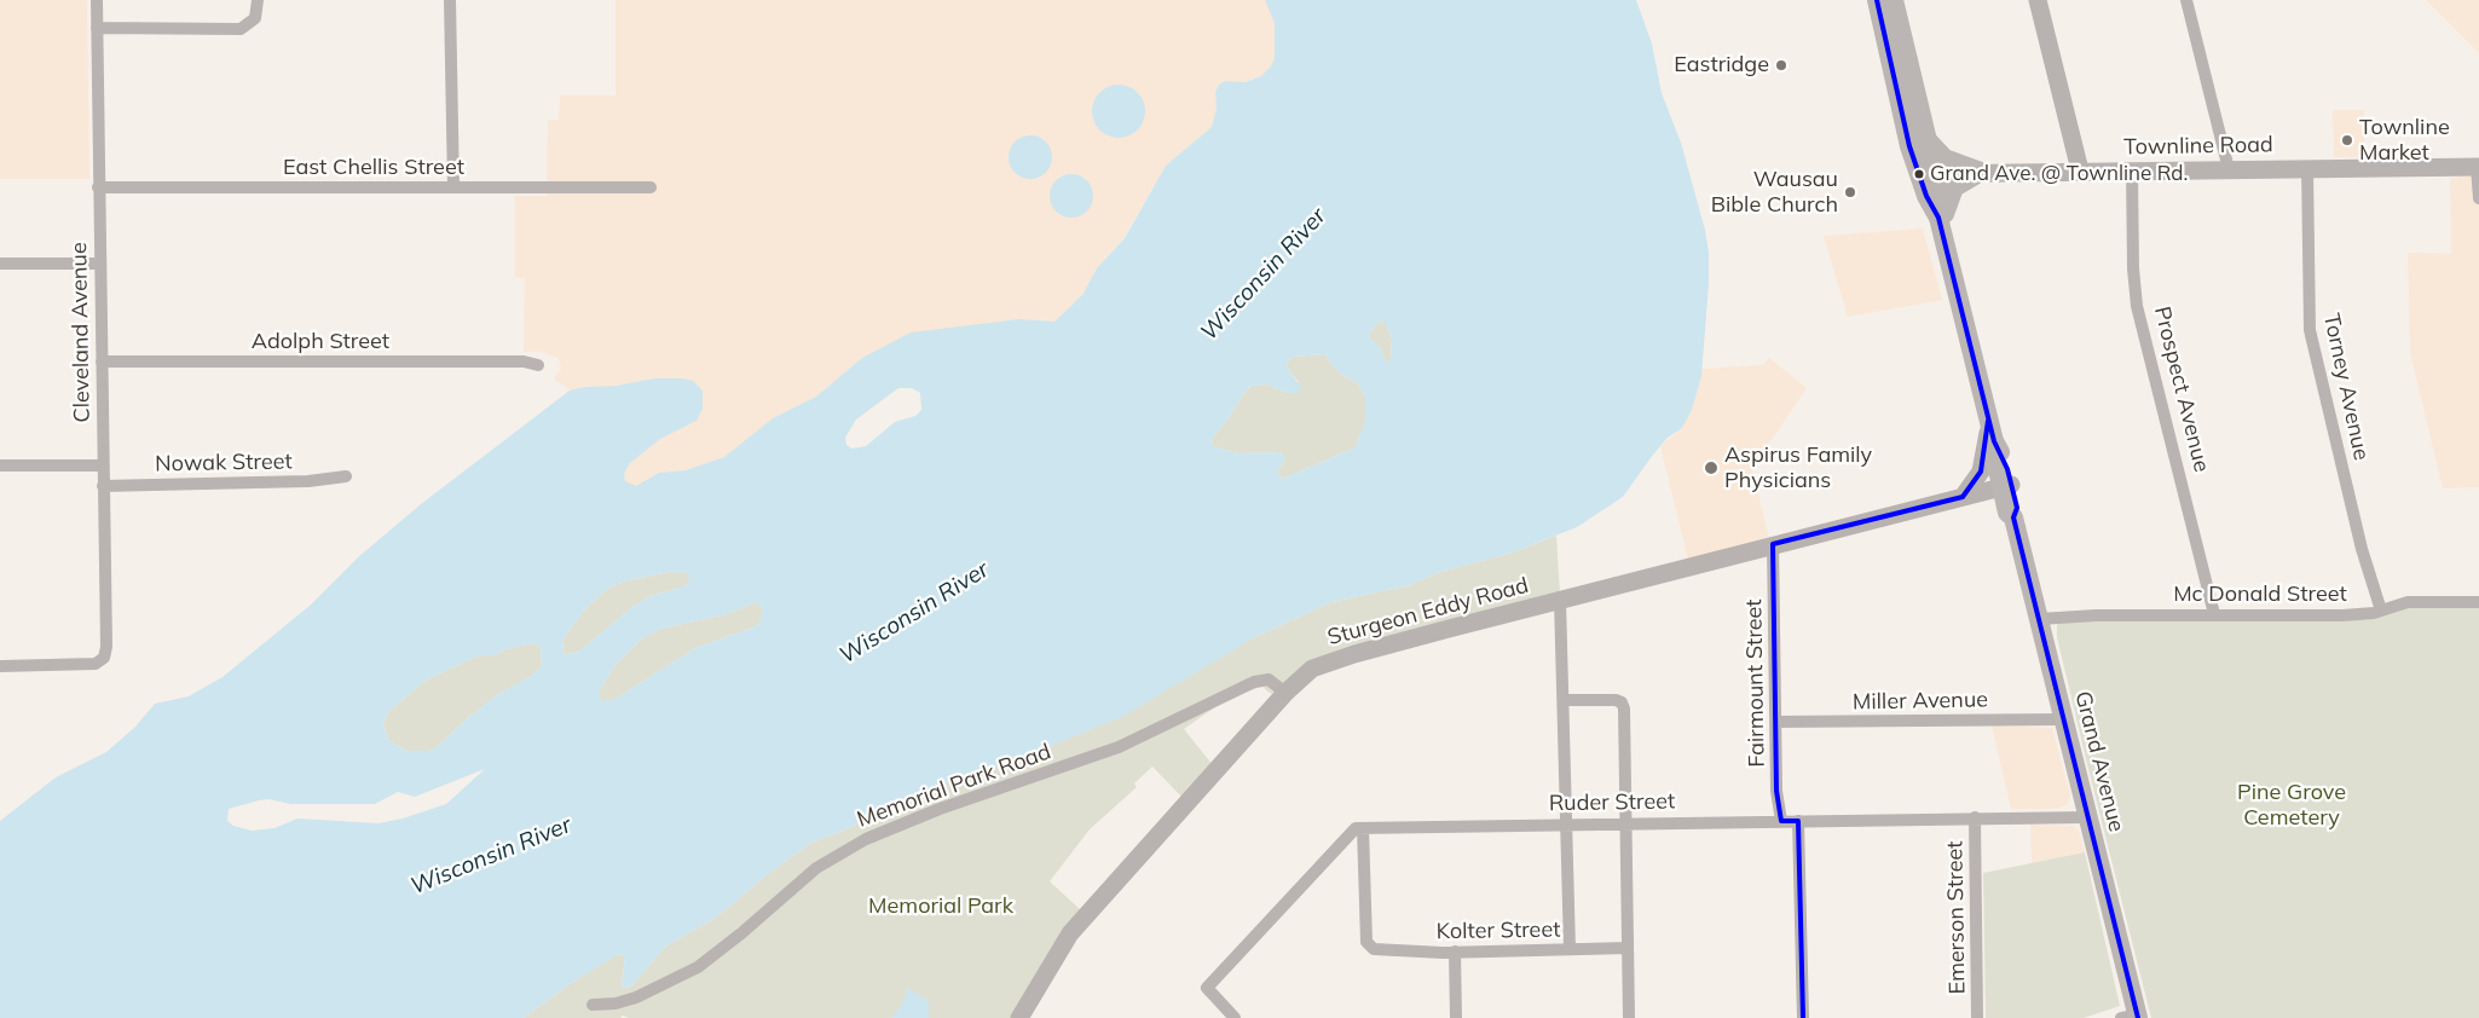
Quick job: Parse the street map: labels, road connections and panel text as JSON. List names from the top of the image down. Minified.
{"streets":{"main road":["Grand Avenue"],"street":["Townline Road","East Chellis Street","Cleveland Avenue","Adolph Street","Torney Avenue","Prospect Avenue","Nowak Street","Mc Donald Street","Sturgeon Eddy Road","Fairmount Street","Miller Avenue","Memorial Park Road","Ruder Street","Emerson Street","Kolter Street"]},"crossings":[["Townline Road","Torney Avenue"],["Townline Road","Prospect Avenue"],["Townline Road","Grand Avenue"],["East Chellis Street","Cleveland Avenue"],["Cleveland Avenue","Adolph Street"],["Cleveland Avenue","Nowak Street"],["Torney Avenue","Mc Donald Street"],["Prospect Avenue","Mc Donald Street"],["Mc Donald Street","Grand Avenue"],["Sturgeon Eddy Road","Fairmount Street"],["Sturgeon Eddy Road","Grand Avenue"],["Sturgeon Eddy Road","Memorial Park Road"],["Fairmount Street","Miller Avenue"],["Fairmount Street","Ruder Street"],["Miller Avenue","Grand Avenue"],["Grand Avenue","Ruder Street"],["Ruder Street","Emerson Street"],["Ruder Street","Kolter Street"]],"water":["Wisconsin River"],"parks":["Pine Grove Cemetery","Memorial Park"],"places":["Eastridge","Townline Market","Grand Ave. @ Townline Rd.","Wausau Bible Church","Aspirus Family Physicians"]}
